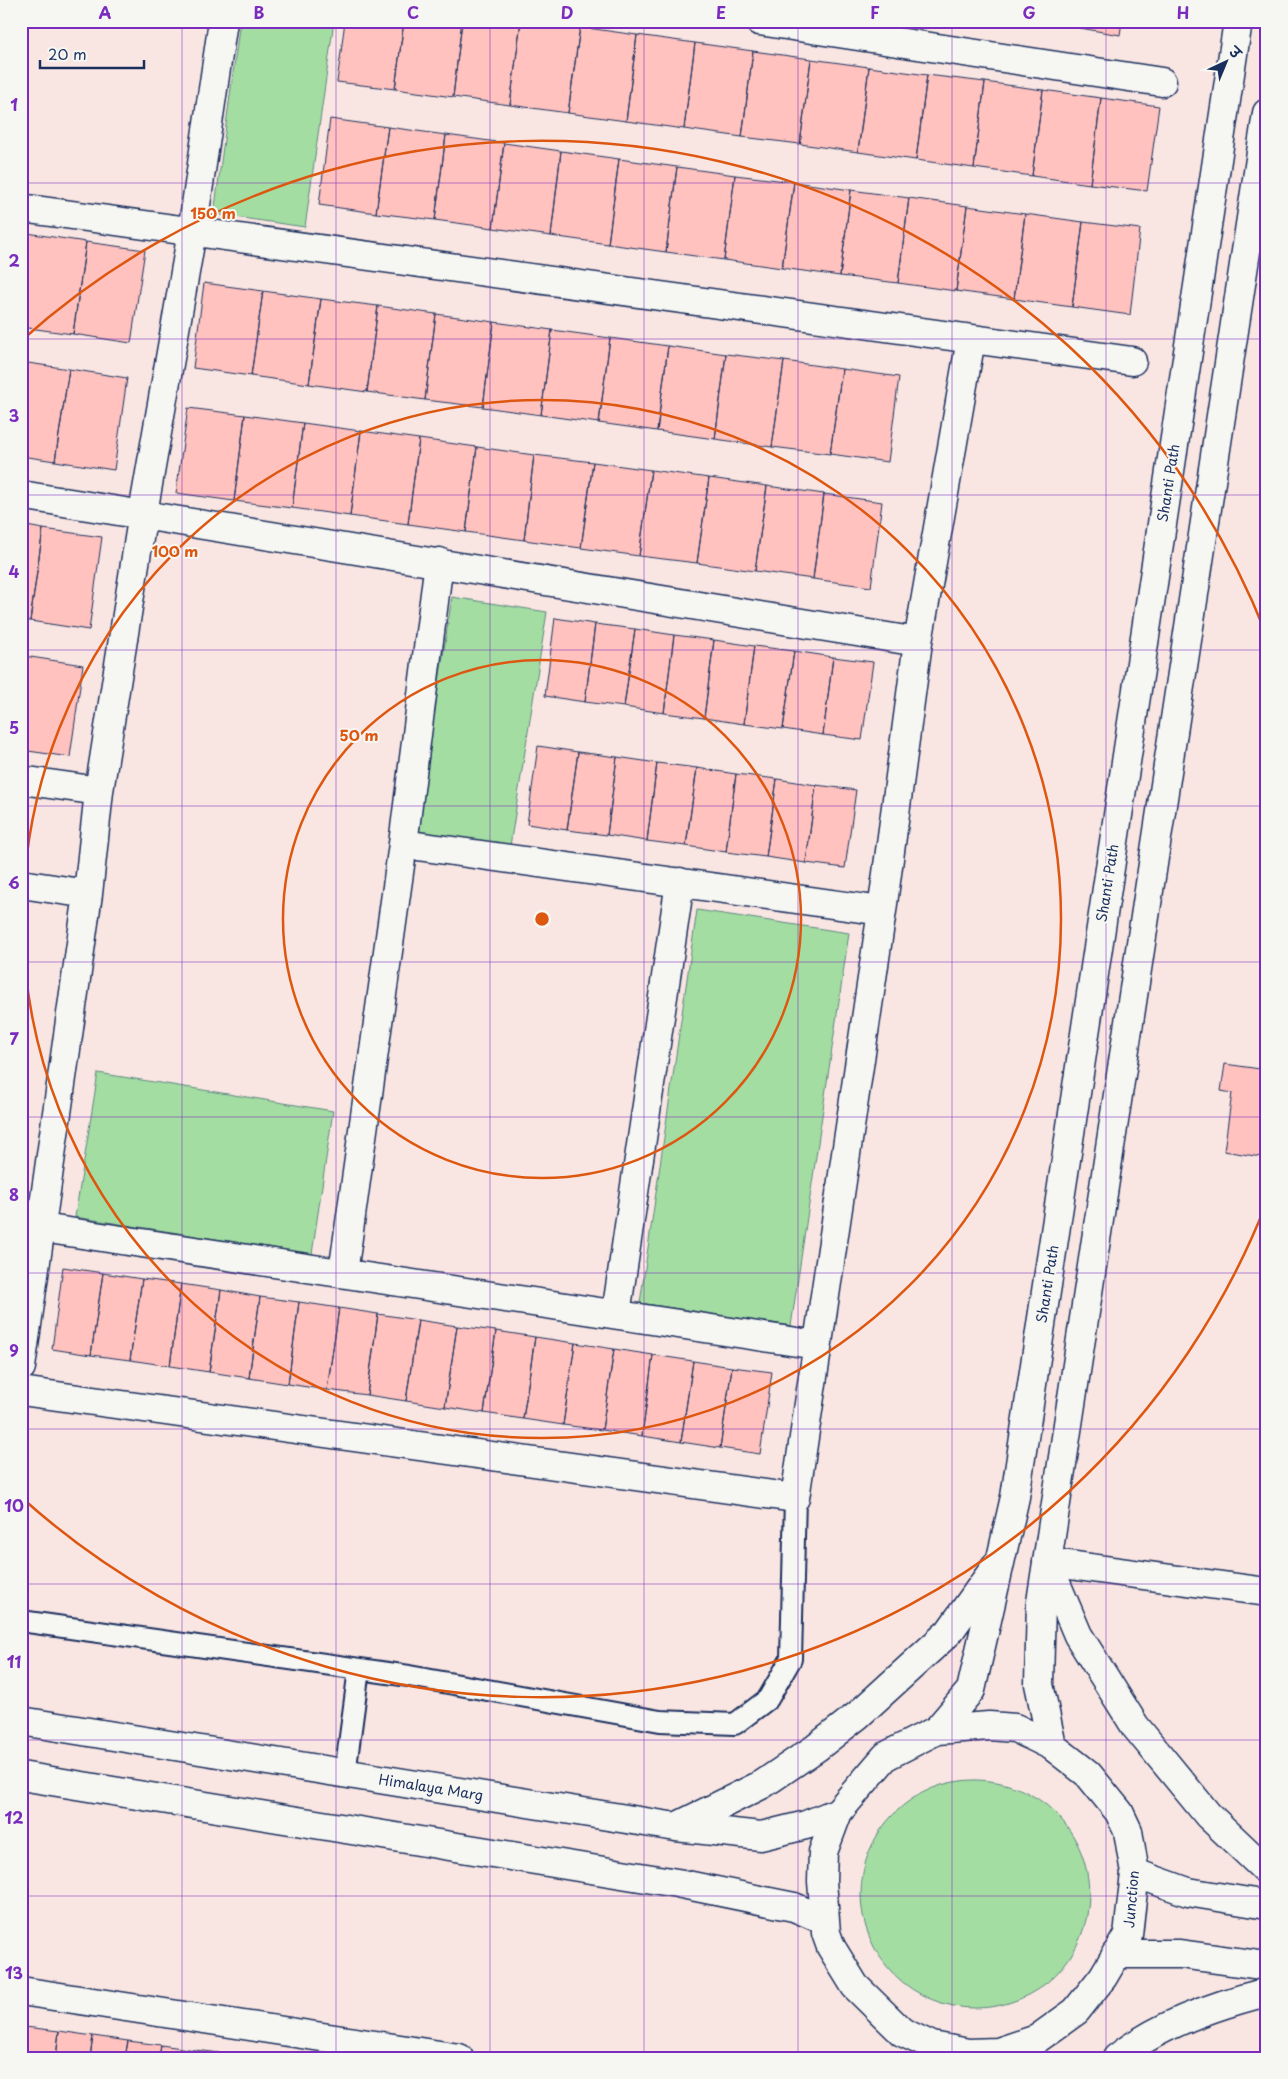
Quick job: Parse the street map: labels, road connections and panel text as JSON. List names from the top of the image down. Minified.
{"streets":{"street":["Shanti Path","Himalaya Marg","Junction"]},"crossings":[["Shanti Path","Junction"],["Himalaya Marg","Junction"]],"scale_bar":"20 m","north":"top right","grid":{"columns":["A","B","C","D","E","F","G","H"],"rows":["1","2","3","4","5","6","7","8","9","10","11","12","13"]},"rings":["150 m","100 m","50 m"]}
